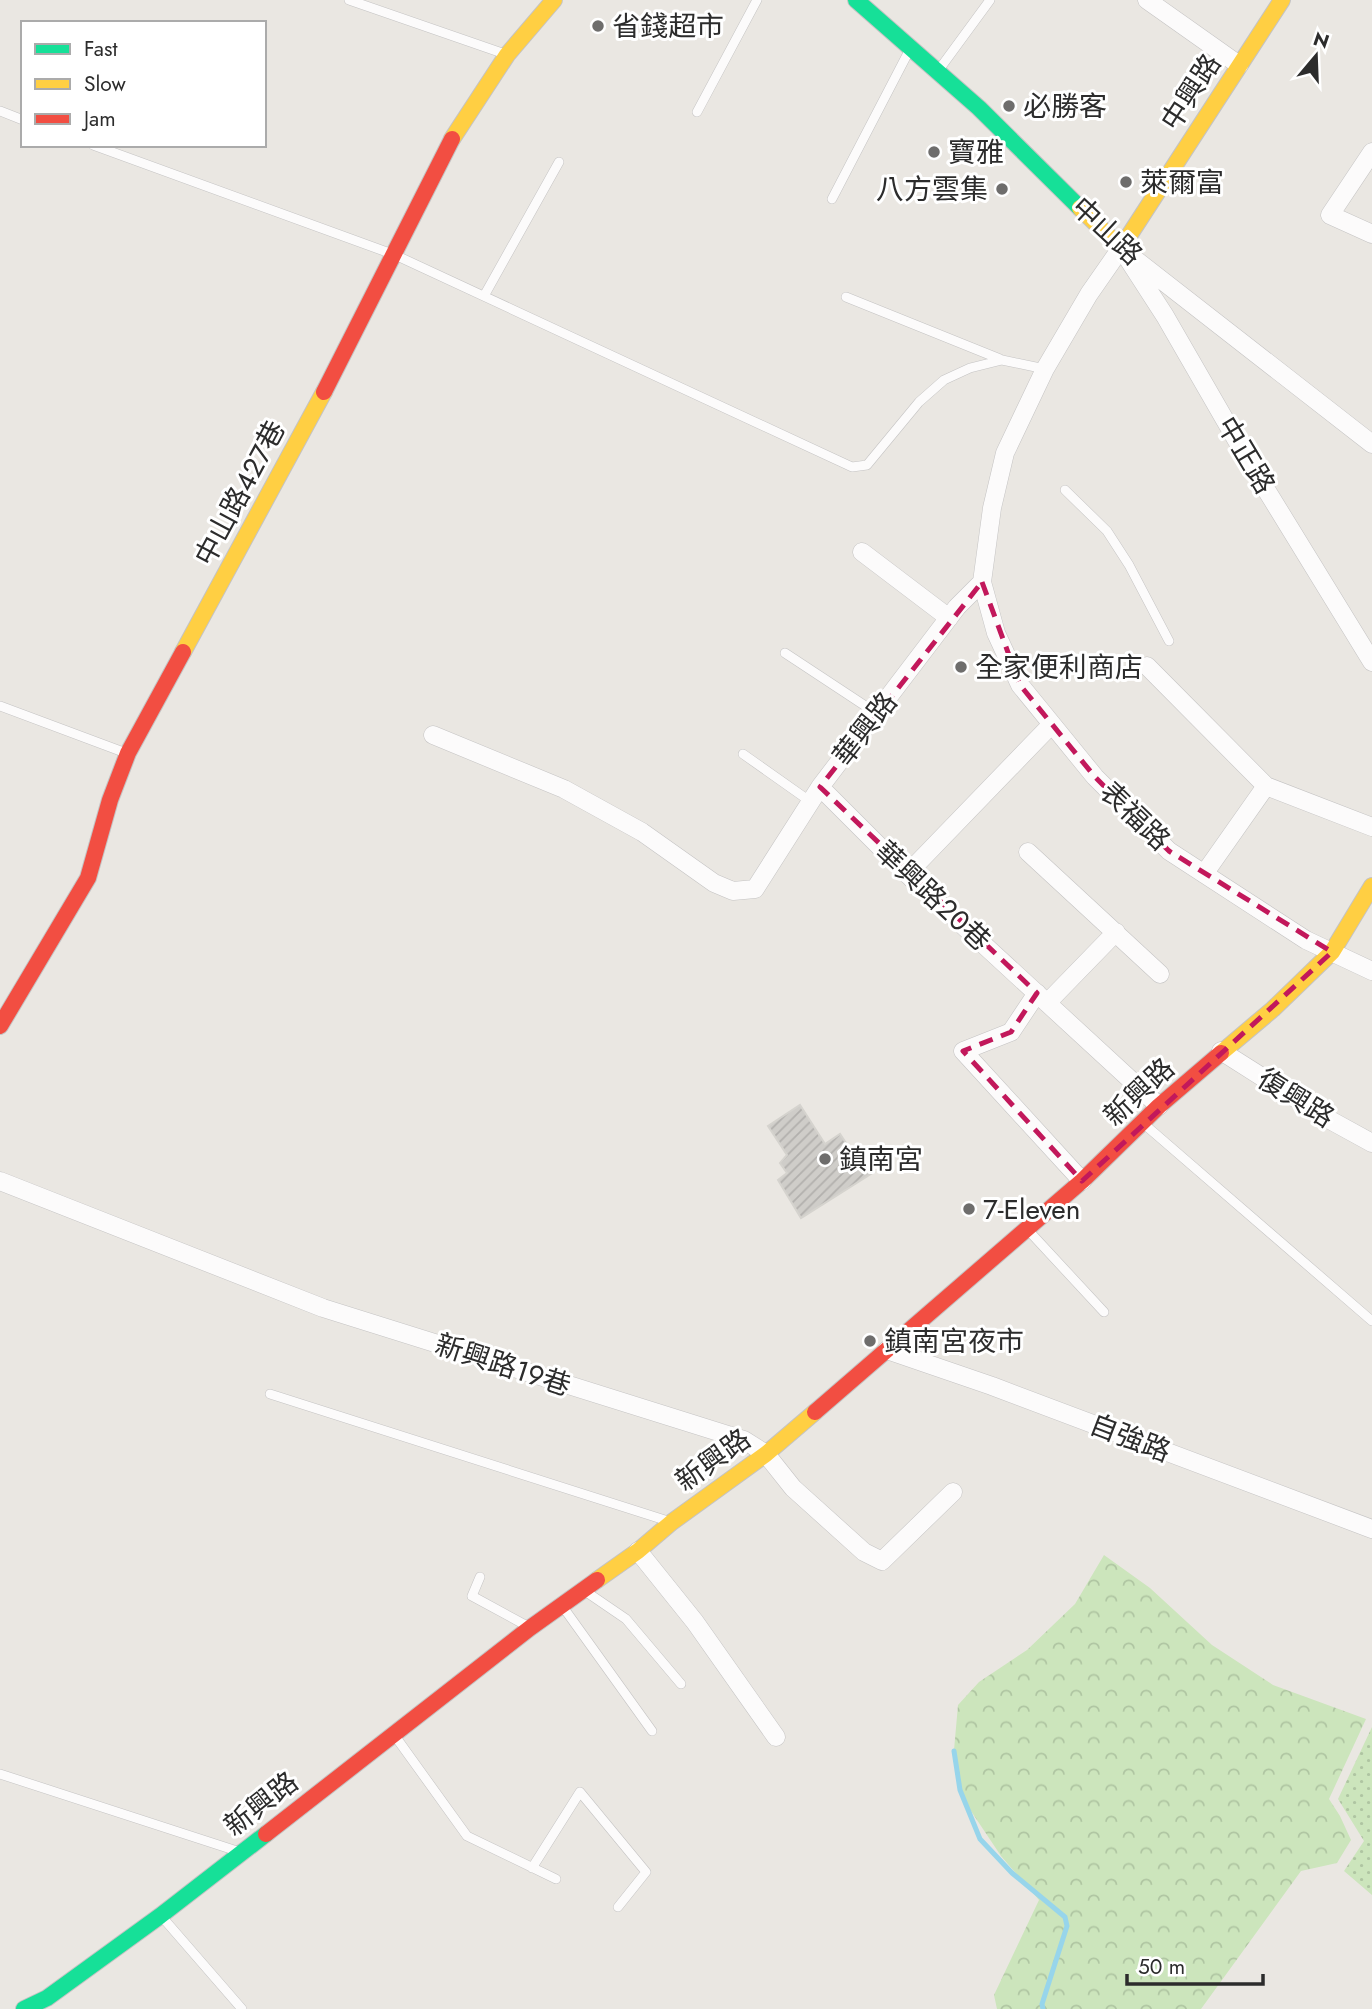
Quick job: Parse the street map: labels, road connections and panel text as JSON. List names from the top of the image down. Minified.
{"streets":{"street":["中興路","中山路","中正路","中山路427巷","華興路","表福路","華興路20巷","新興路","復興路","新興路19巷","自強路"]},"crossings":[["中興路","中山路"],["中興路","中正路"],["中山路","中正路"],["華興路","表福路"],["華興路","華興路20巷"],["表福路","新興路"],["華興路20巷","新興路"],["新興路","復興路"],["新興路","新興路19巷"],["新興路","自強路"]],"places":["省錢超市","必勝客","寶雅","萊爾富","八方雲集","全家便利商店","鎮南宮","7-Eleven","鎮南宮夜市"],"legend":["Fast","Slow","Jam"],"scale_bar":"50 m","north":"top"}
